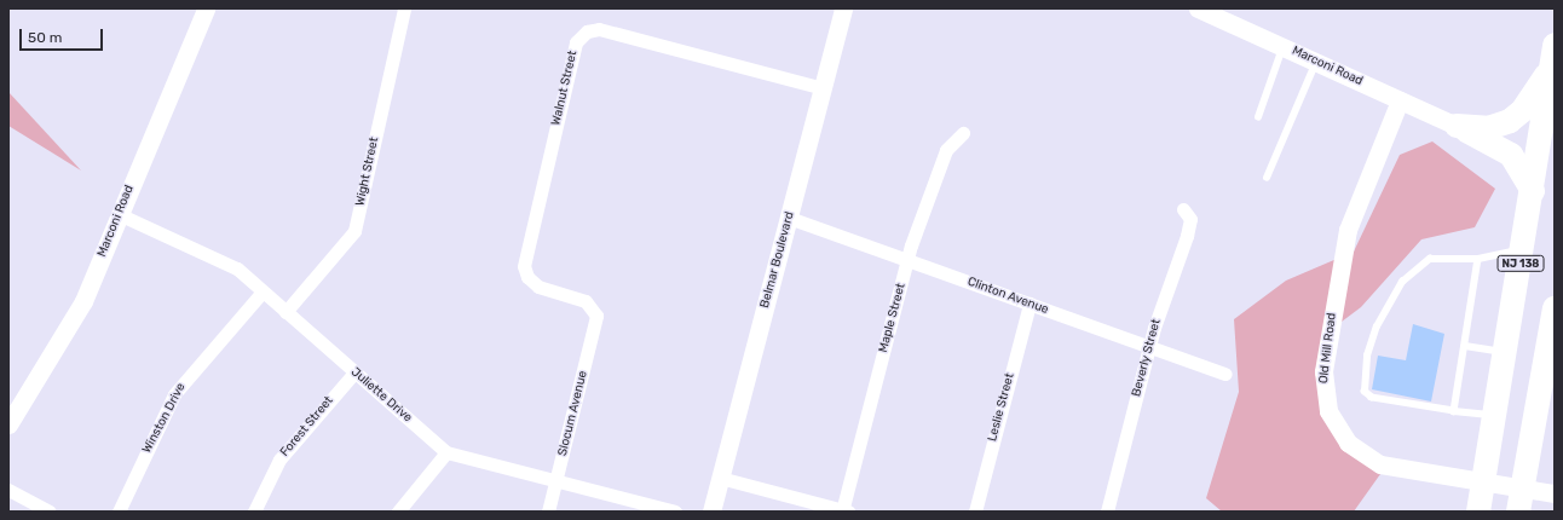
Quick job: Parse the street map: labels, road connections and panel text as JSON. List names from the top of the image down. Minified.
{"streets":{"highway":["NJ 138"],"street":["Marconi Road","Walnut Street","Wight Street","Belmar Boulevard","Clinton Avenue","Maple Street","Old Mill Road","Beverly Street","Juliette Drive","Leslie Street","Slocum Avenue","Winston Drive","Forest Street"]},"crossings":[["Marconi Road","Old Mill Road"],["Marconi Road","Juliette Drive"],["Walnut Street","Belmar Boulevard"],["Walnut Street","Slocum Avenue"],["Wight Street","Juliette Drive"],["Belmar Boulevard","Clinton Avenue"],["NJ 138","Old Mill Road"],["Clinton Avenue","Maple Street"],["Clinton Avenue","Beverly Street"],["Clinton Avenue","Leslie Street"],["Juliette Drive","Slocum Avenue"],["Juliette Drive","Winston Drive"],["Juliette Drive","Forest Street"]],"scale_bar":"50 m"}
